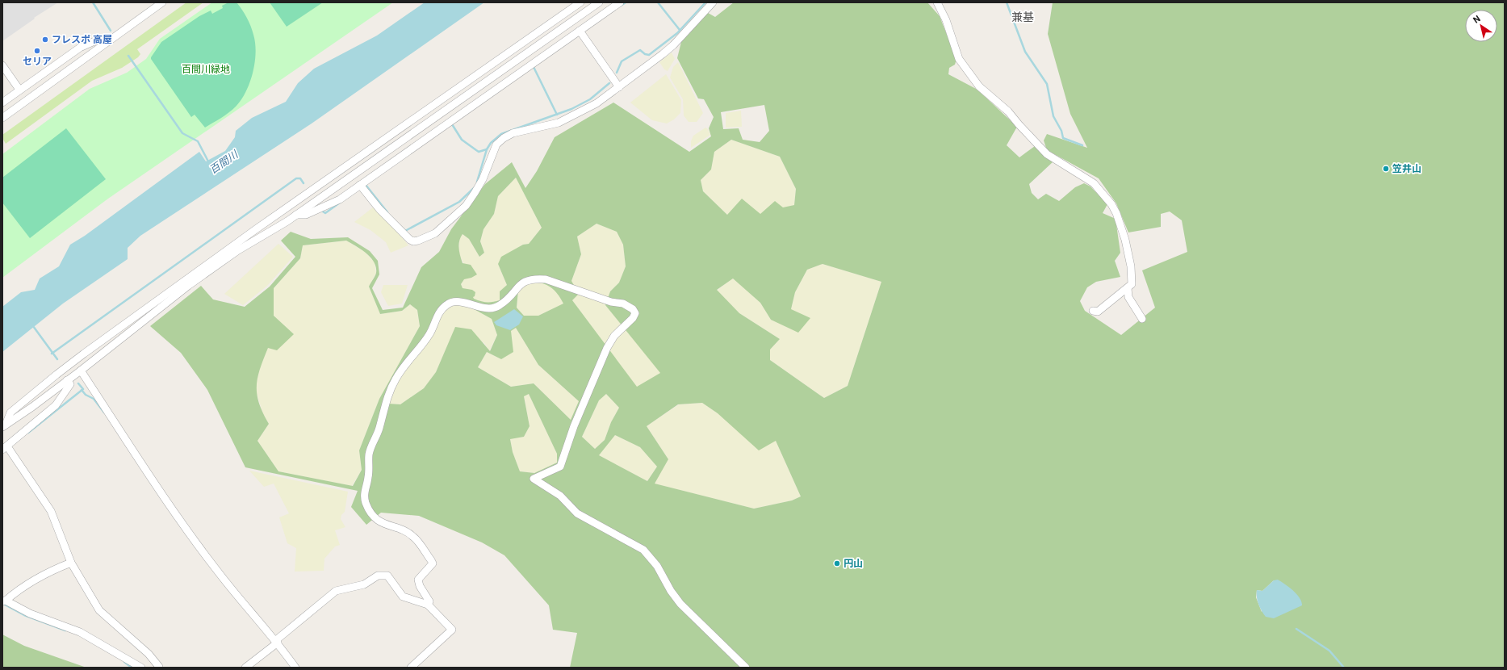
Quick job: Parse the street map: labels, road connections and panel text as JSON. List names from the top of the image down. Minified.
{"districts":["兼基"],"water":["百間川"],"parks":["百間川緑地"],"places":["フレスポ 高屋","セリア","笠井山","円山"],"north":"top left"}
